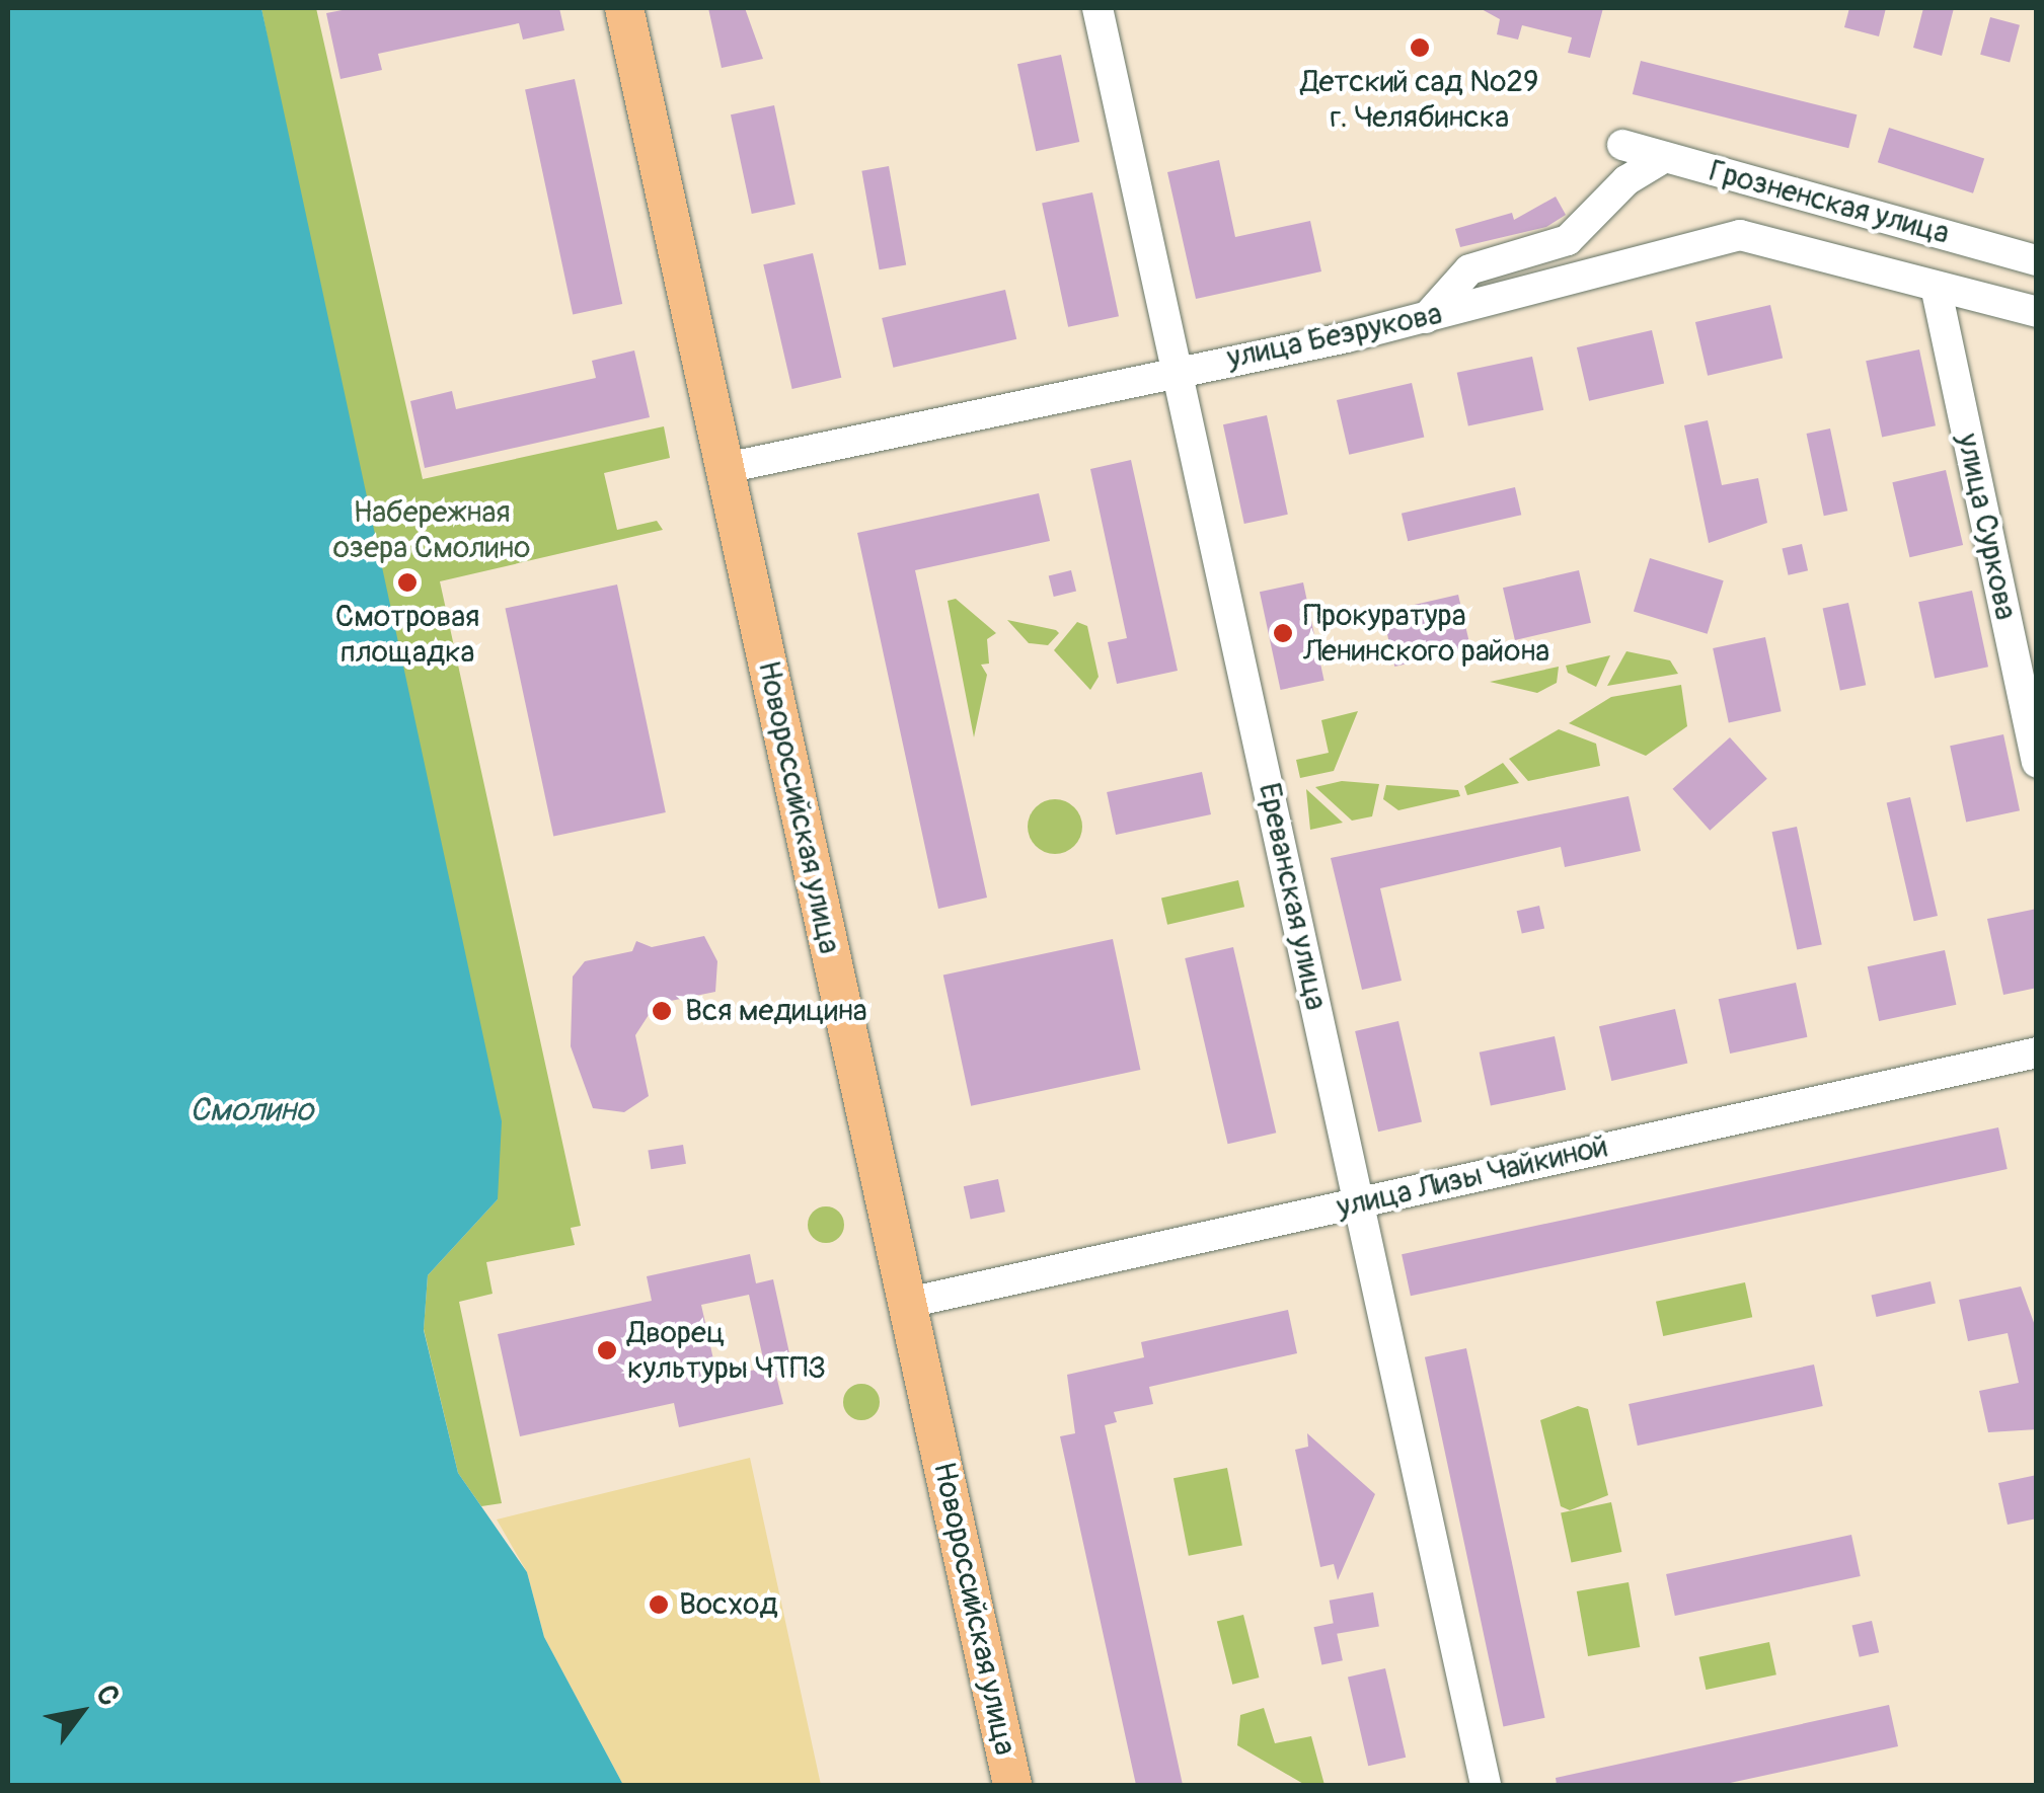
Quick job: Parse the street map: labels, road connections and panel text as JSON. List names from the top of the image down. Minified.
{"streets":{"main road":["Новороссийская улица"],"street":["Грозненская улица","улица Безрукова","улица Суркова","Ереванская улица","улица Лизы Чайкиной"]},"crossings":[["улица Безрукова","улица Суркова"],["улица Безрукова","Новороссийская улица"],["улица Безрукова","Ереванская улица"],["Новороссийская улица","улица Лизы Чайкиной"],["Ереванская улица","улица Лизы Чайкиной"]],"water":["Смолино"],"parks":["Набережная озера Смолино"],"places":["Детский сад №29 г. Челябинска","Смотровая площадка","Прокуратура Ленинского района","Вся медицина","Дворец культуры ЧТПЗ","Восход"],"north":"top right"}
